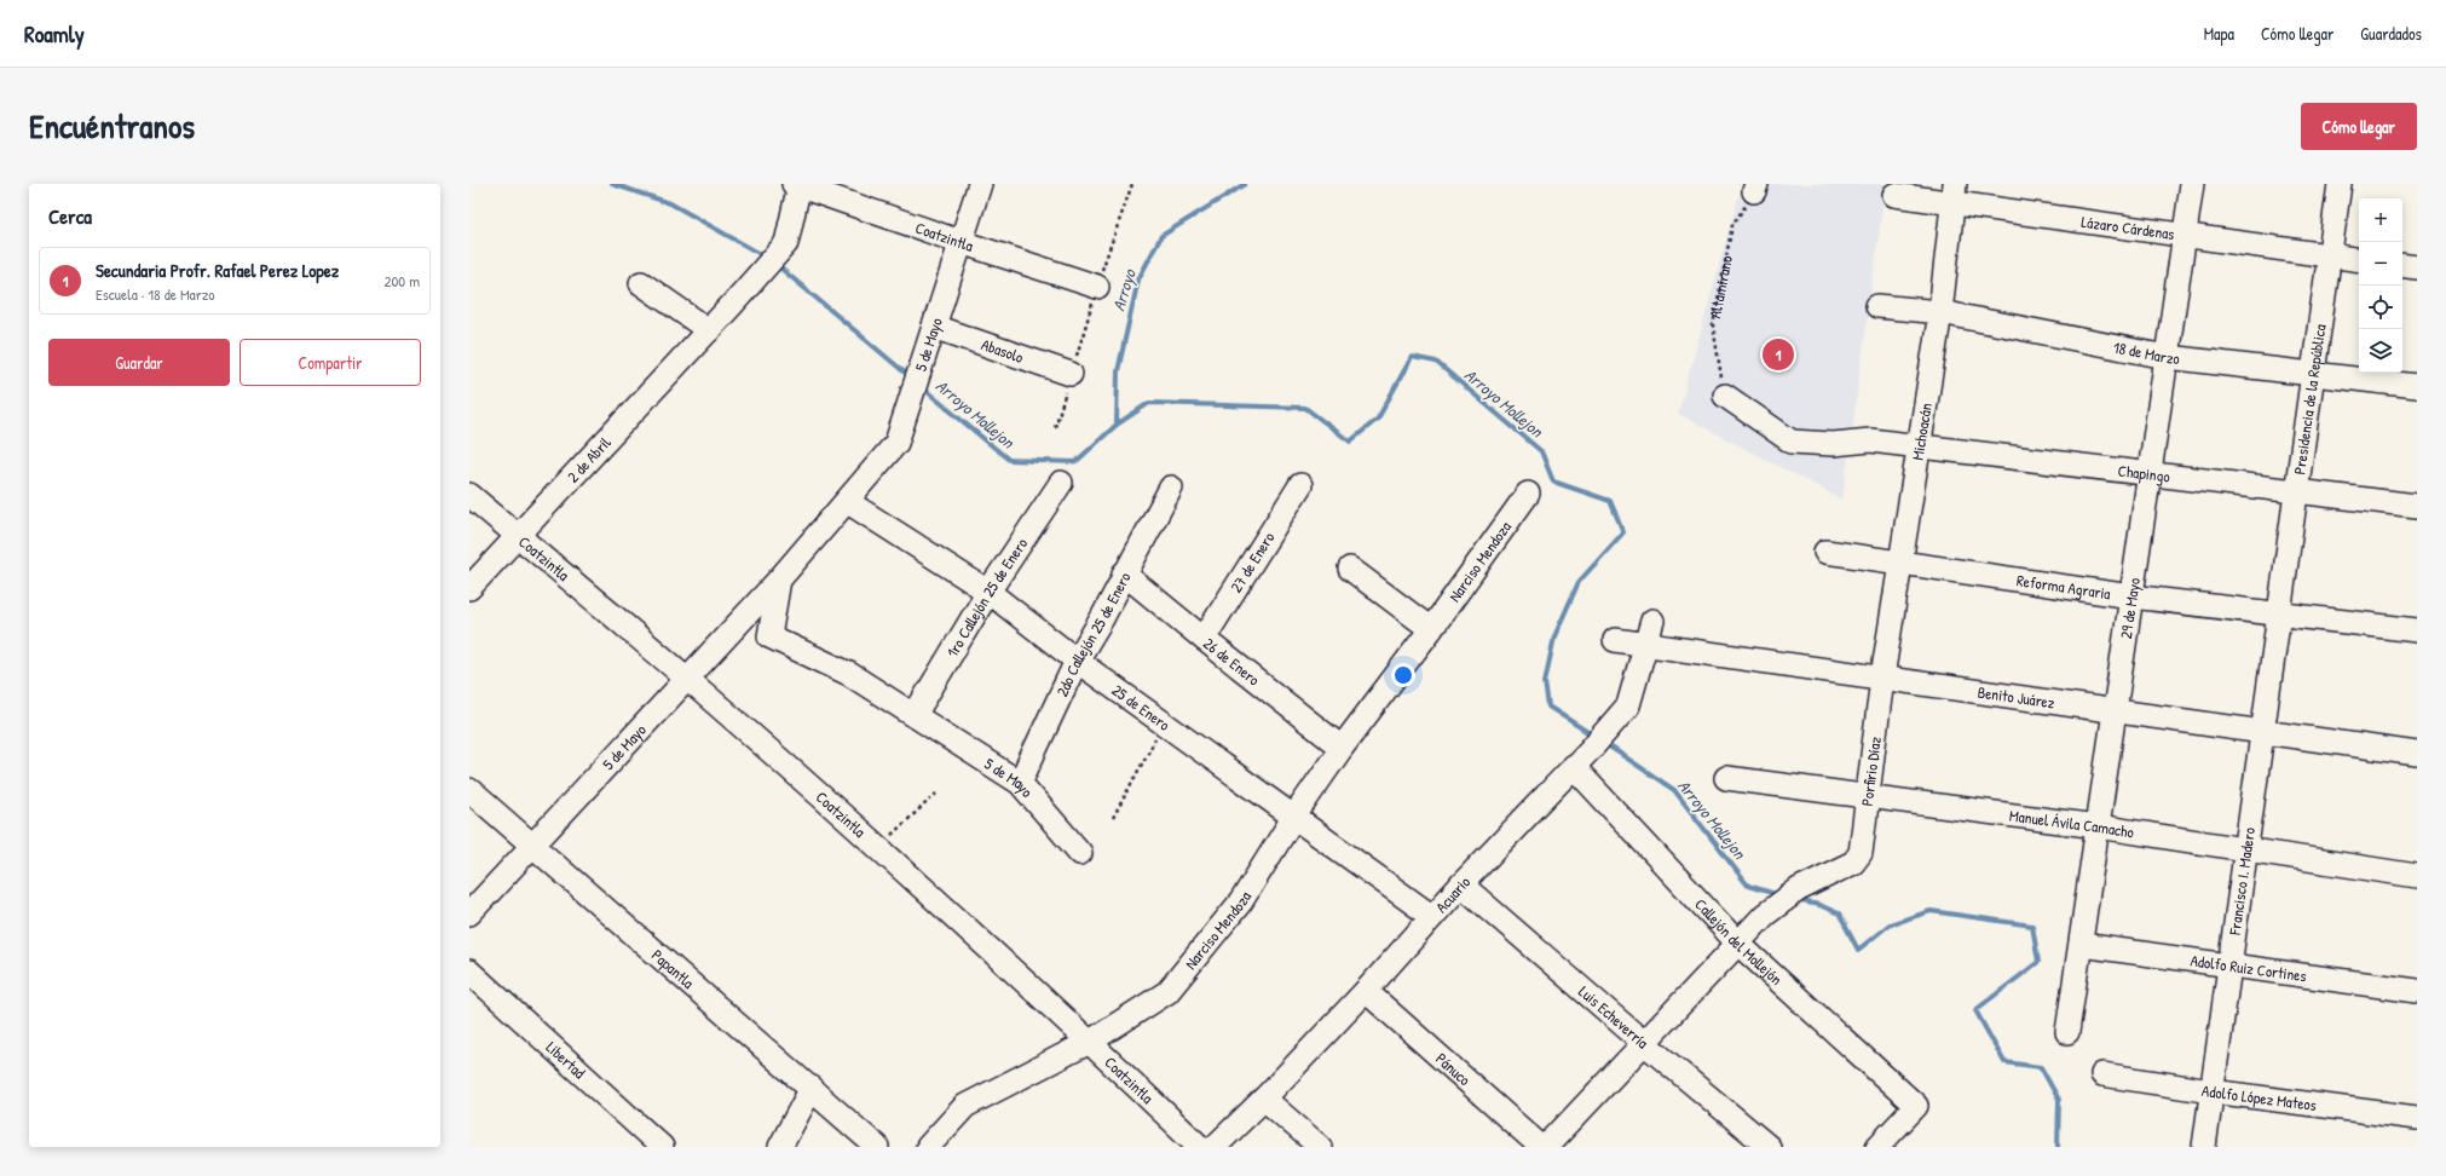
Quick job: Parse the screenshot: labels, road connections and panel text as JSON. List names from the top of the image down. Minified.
{"streets":{"street":["Lázaro Cárdenas","Coatzintla","5 de Mayo","Abasolo","18 de Marzo","Presidencia de la República","Michoacán","2 de Abril","Chapingo","Narciso Mendoza","27 de Enero","Reforma Agraria","1ro Callejón 25 de Enero","29 de Mayo","2do Callejón 25 de Enero","26 de Enero","Benito Juárez","25 de Enero","Porfirio Díaz","Manuel Ávila Camacho","Francisco I. Madero","Acuario","Callejón del Mollejón","Papantla","Adolfo Ruiz Cortines","Luis Echeverría","Libertad","Pánuco","Adolfo López Mateos"],"path":["Altamirano"]},"crossings":[["Lázaro Cárdenas","Presidencia de la República"],["Lázaro Cárdenas","Michoacán"],["Lázaro Cárdenas","29 de Mayo"],["Coatzintla","5 de Mayo"],["Coatzintla","2 de Abril"],["Coatzintla","Narciso Mendoza"],["Altamirano","Chapingo"],["5 de Mayo","Abasolo"],["5 de Mayo","1ro Callejón 25 de Enero"],["5 de Mayo","2do Callejón 25 de Enero"],["5 de Mayo","25 de Enero"],["5 de Mayo","Papantla"],["18 de Marzo","Presidencia de la República"],["18 de Marzo","Michoacán"],["18 de Marzo","29 de Mayo"],["Presidencia de la República","Chapingo"],["Presidencia de la República","Reforma Agraria"],["Presidencia de la República","Francisco I. Madero"],["Michoacán","Chapingo"],["Michoacán","Reforma Agraria"],["Michoacán","Benito Juárez"],["Michoacán","Porfirio Díaz"],["Chapingo","29 de Mayo"],["Narciso Mendoza","26 de Enero"],["Narciso Mendoza","25 de Enero"],["27 de Enero","26 de Enero"],["Reforma Agraria","29 de Mayo"],["Reforma Agraria","Francisco I. Madero"],["1ro Callejón 25 de Enero","25 de Enero"],["29 de Mayo","Benito Juárez"],["29 de Mayo","Manuel Ávila Camacho"],["29 de Mayo","Adolfo Ruiz Cortines"],["2do Callejón 25 de Enero","26 de Enero"],["2do Callejón 25 de Enero","25 de Enero"],["Benito Juárez","Porfirio Díaz"],["Benito Juárez","Francisco I. Madero"],["Benito Juárez","Acuario"],["25 de Enero","Acuario"],["Porfirio Díaz","Manuel Ávila Camacho"],["Porfirio Díaz","Callejón del Mollejón"],["Manuel Ávila Camacho","Francisco I. Madero"],["Francisco I. Madero","Adolfo Ruiz Cortines"],["Francisco I. Madero","Adolfo López Mateos"],["Acuario","Callejón del Mollejón"],["Acuario","Luis Echeverría"],["Acuario","Pánuco"]],"water":["Arroyo","Arroyo Mollejon"],"page":{"header":"Roamly","nav":["Mapa","Cómo llegar","Guardados"],"title":"Encuéntranos","buttons":["Cómo llegar",["Guardar","Compartir"]],"heading":"Cerca","map_buttons":["+","−"],"list":[{"mark":"1","name":"Secundaria Profr. Rafael Perez Lopez","note":"Escuela · 18 de Marzo","value":"200 m"}],"pins":"1"}}
